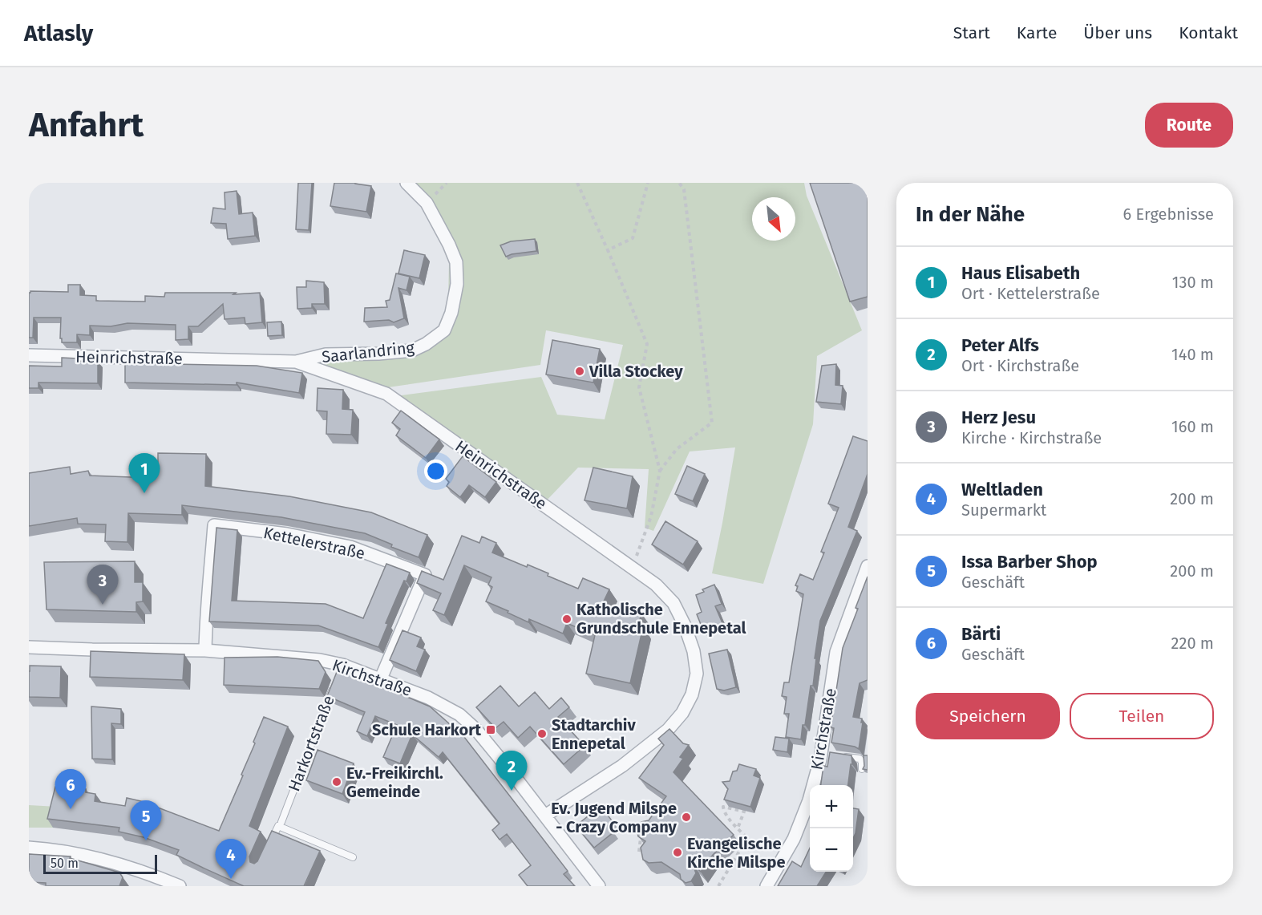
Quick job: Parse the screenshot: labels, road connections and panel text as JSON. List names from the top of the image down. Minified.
{"streets":{"street":["Saarlandring","Heinrichstraße","Kettelerstraße","Kirchstraße"],"lane":["Harkortstraße"]},"crossings":[["Saarlandring","Heinrichstraße"],["Heinrichstraße","Kirchstraße"],["Kettelerstraße","Kirchstraße"]],"places":{"other":["Villa Stockey","Katholische Grundschule Ennepetal","Stadtarchiv Ennepetal","Ev.-Freikirchl. Gemeinde","Ev. Jugend Milspe - Crazy Company","Evangelische Kirche Milspe"],"transit":["Schule Harkort"]},"scale_bar":"50 m","north":"bottom right","page":{"header":"Atlasly","nav":["Start","Karte","Über uns","Kontakt"],"buttons":["Route",["Speichern","Teilen"]],"title":"Anfahrt","heading":["In der Nähe","6 Ergebnisse"],"list":[{"mark":"1","name":"Haus Elisabeth","note":"Ort · Kettelerstraße","value":"130 m"},{"mark":"2","name":"Peter Alfs","note":"Ort · Kirchstraße","value":"140 m"},{"mark":"3","name":"Herz Jesu","note":"Kirche · Kirchstraße","value":"160 m"},{"mark":"4","name":"Weltladen","note":"Supermarkt","value":"200 m"},{"mark":"5","name":"Issa Barber Shop","note":"Geschäft","value":"200 m"},{"mark":"6","name":"Bärti","note":"Geschäft","value":"220 m"}],"pins":["1","3","2","6","5","4"],"map_buttons":["+","−"],"scale":"50 m"}}
